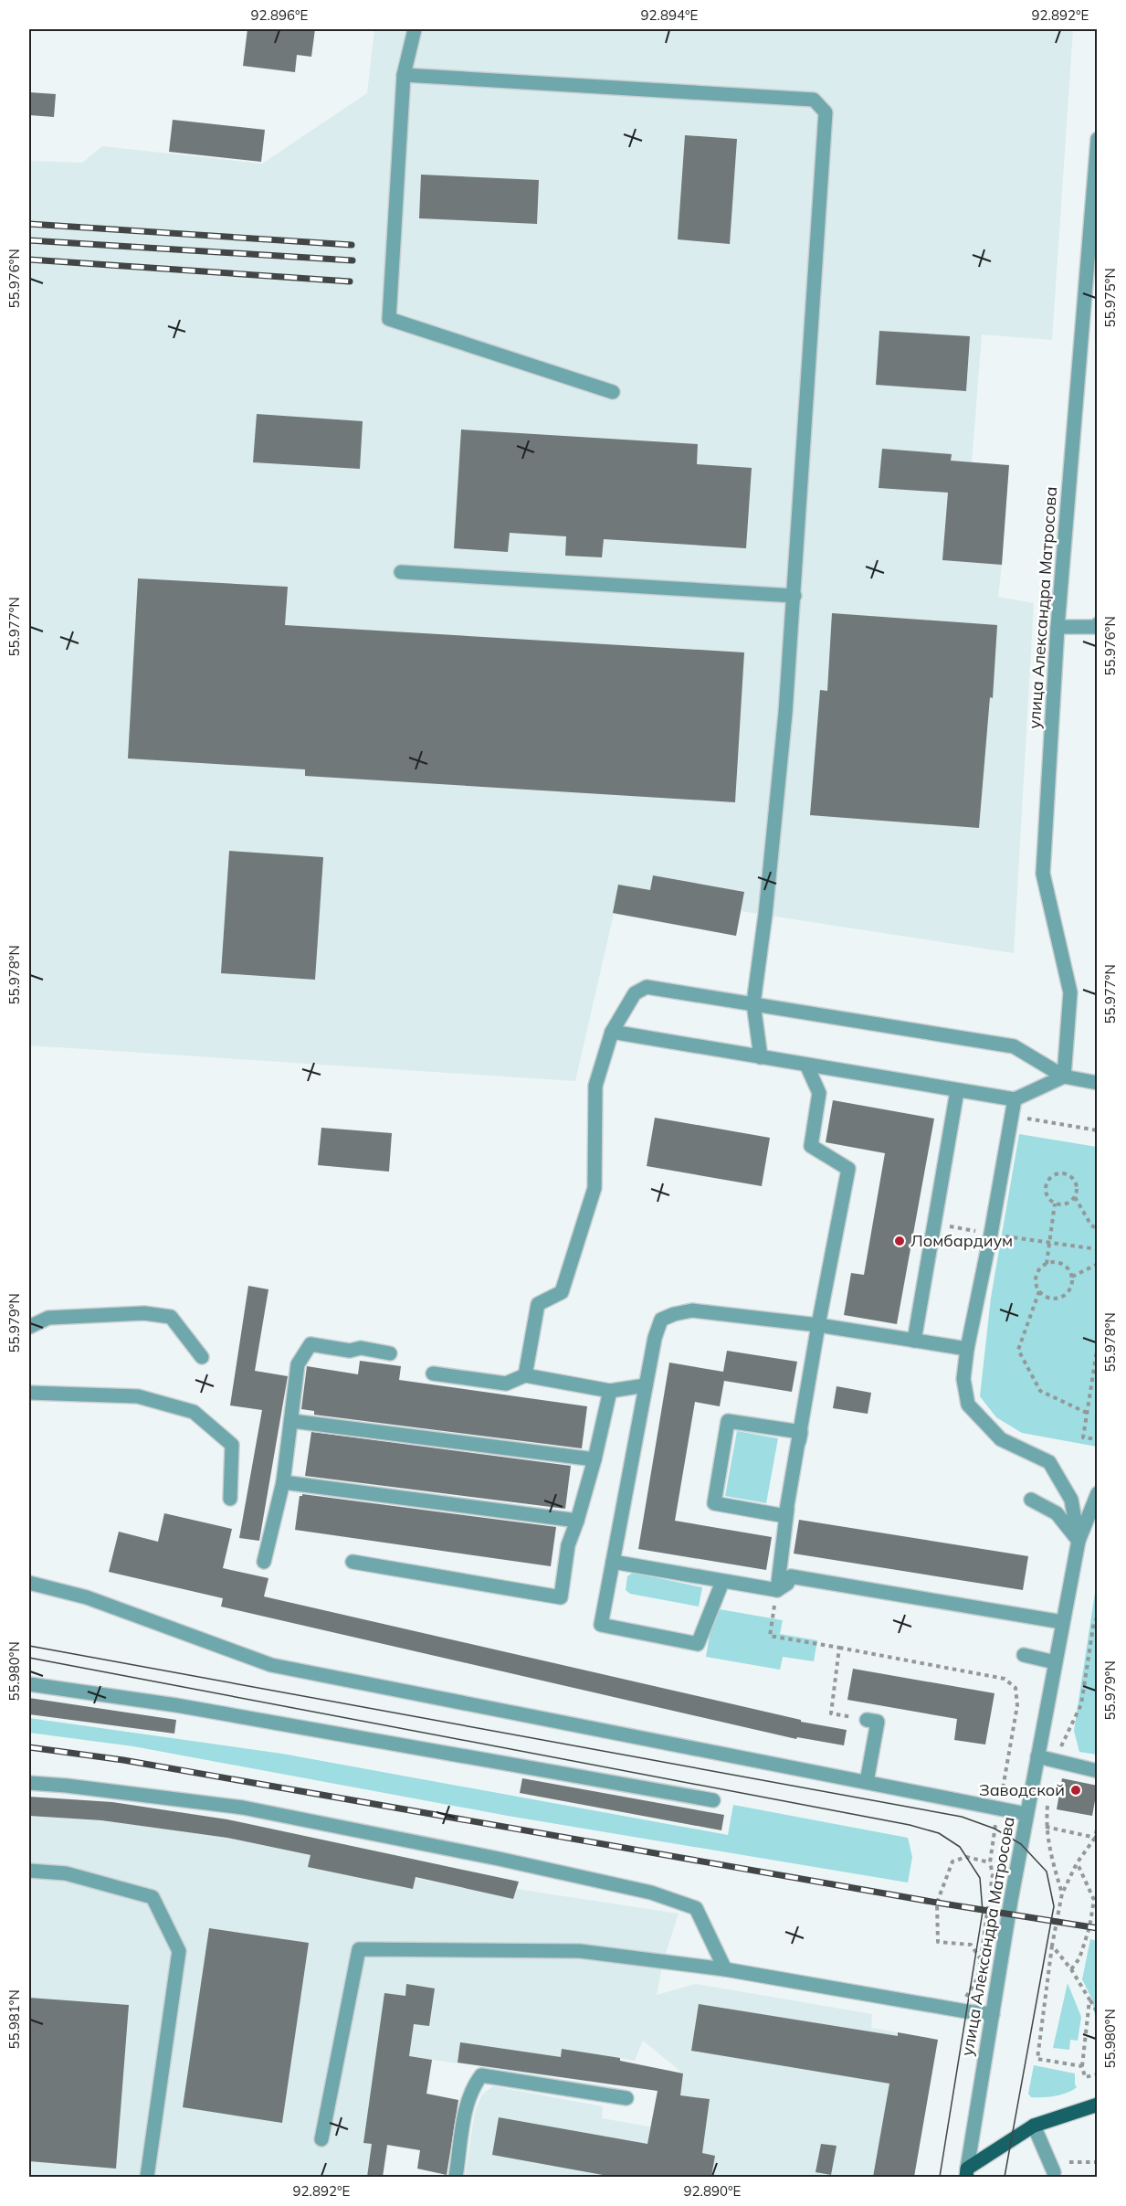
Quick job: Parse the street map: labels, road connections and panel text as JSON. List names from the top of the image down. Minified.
{"streets":{"street":["улица Александра Матросова"]},"places":["Ломбардиум","Заводской"],"coordinates":["92.896°E","92.894°E","92.892°E","55.976°N","55.975°N","55.977°N","55.978°N","55.979°N","55.980°N","55.981°N","92.890°E"]}
